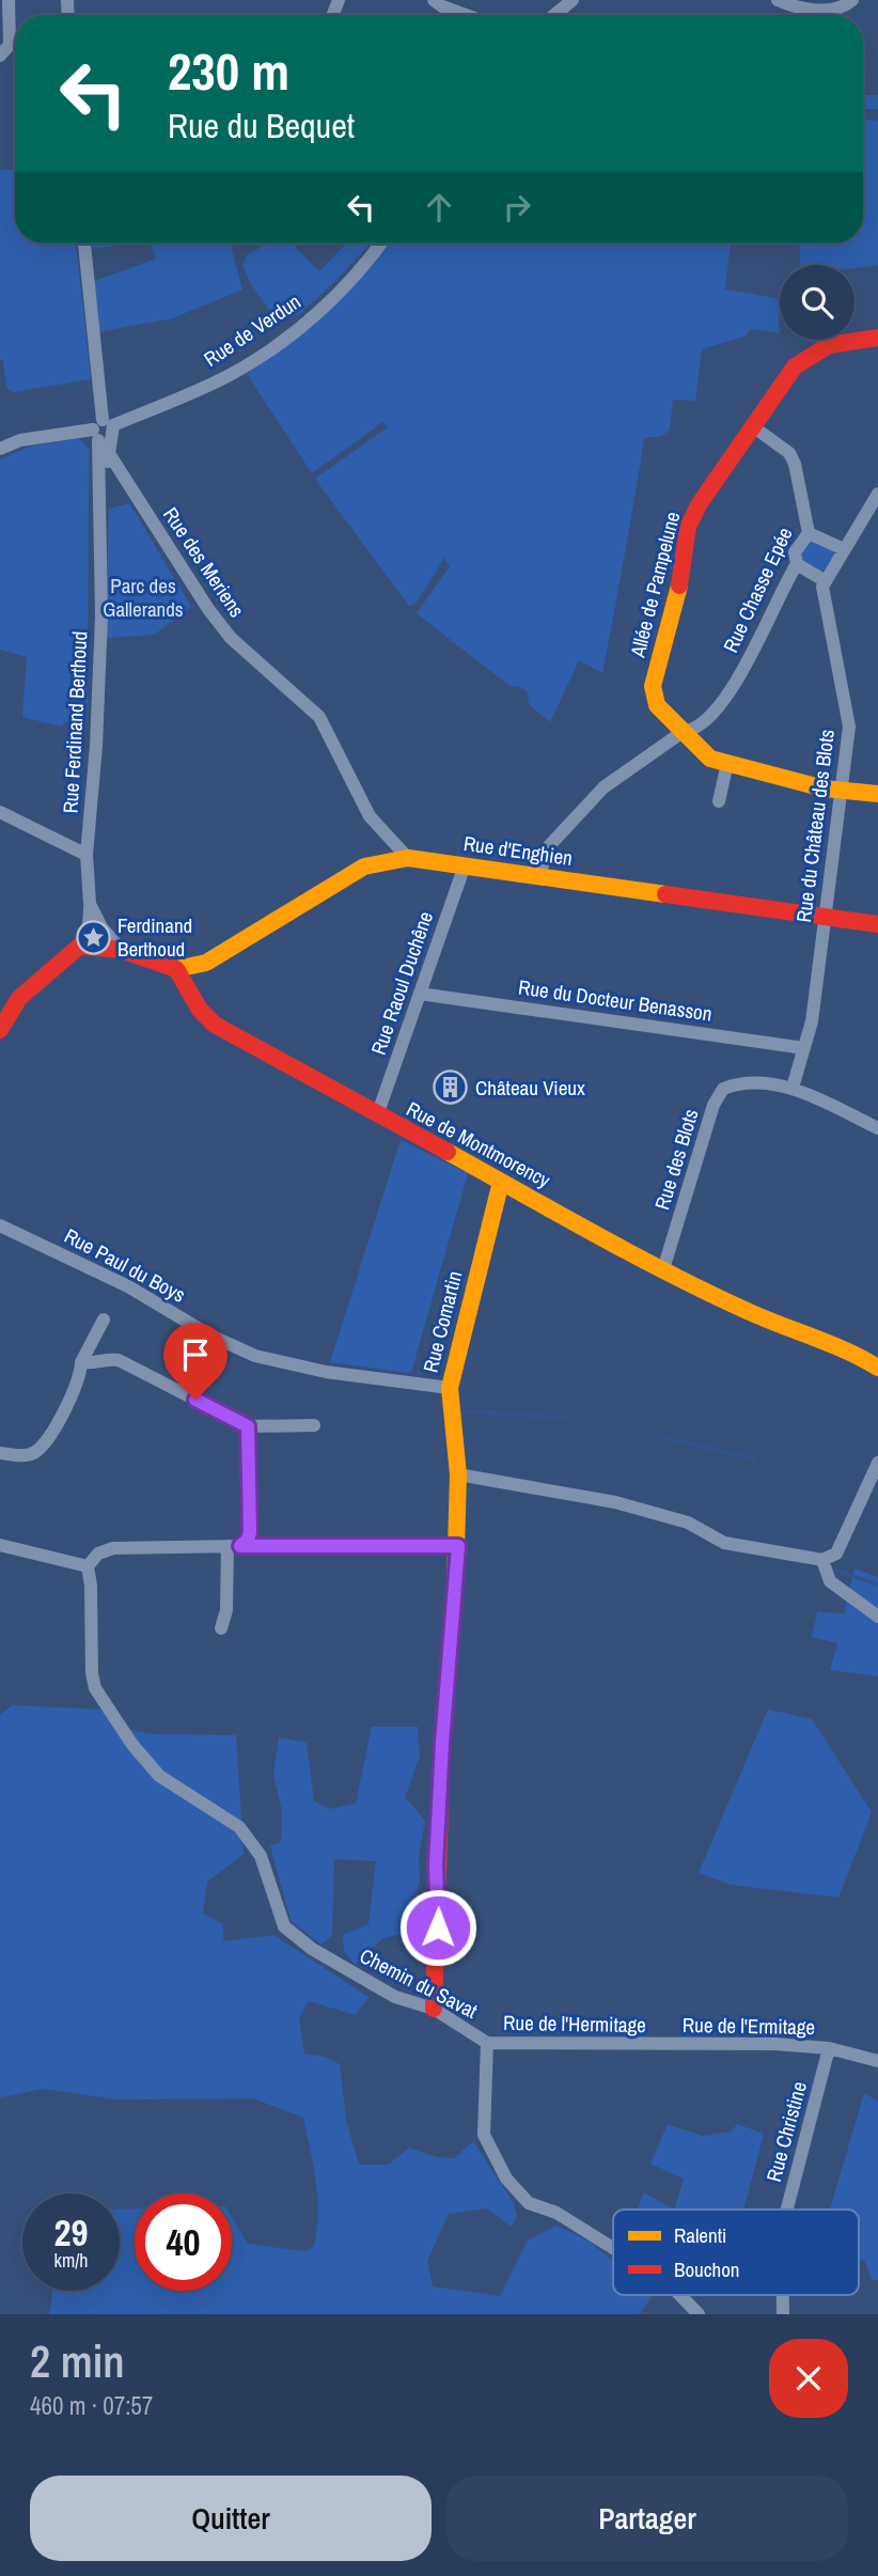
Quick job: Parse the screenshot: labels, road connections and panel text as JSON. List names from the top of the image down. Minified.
{"streets":{"street":["Rue de Verdun","Rue des Meriens","Allée de Pampelune","Rue Chasse Epée","Rue Ferdinand Berthoud","Rue du Château des Blots","Rue d'Enghien","Rue Raoul Duchêne","Rue du Docteur Benasson","Rue de Montmorency","Rue des Blots","Rue Paul du Boys","Rue Comartin","Chemin du Savat","Rue de l'Hermitage","Rue de l'Ermitage","Rue Christine"]},"crossings":[["Rue de Verdun","Rue Ferdinand Berthoud"],["Rue des Meriens","Rue Ferdinand Berthoud"],["Rue des Meriens","Rue d'Enghien"],["Allée de Pampelune","Rue Chasse Epée"],["Allée de Pampelune","Rue du Château des Blots"],["Rue Chasse Epée","Rue d'Enghien"],["Rue du Château des Blots","Rue d'Enghien"],["Rue du Château des Blots","Rue du Docteur Benasson"],["Rue du Château des Blots","Rue des Blots"],["Rue d'Enghien","Rue Raoul Duchêne"],["Rue d'Enghien","Rue de Montmorency"],["Rue Raoul Duchêne","Rue du Docteur Benasson"],["Rue Raoul Duchêne","Rue de Montmorency"],["Rue de Montmorency","Rue des Blots"],["Rue de Montmorency","Rue Comartin"],["Rue Paul du Boys","Rue Comartin"],["Rue Comartin","Chemin du Savat"],["Chemin du Savat","Rue de l'Hermitage"],["Rue de l'Hermitage","Rue de l'Ermitage"],["Rue de l'Ermitage","Rue Christine"]],"parks":["Parc des Gallerands"],"places":{"place":["Ferdinand Berthoud"],"building":["Château Vieux"]},"legend":["Ralenti","Bouchon"],"page":{"turn":["230 m","Rue du Bequet"],"speed":"29 km/h","limit":"40","heading":["2 min","460 m · 07:57"],"buttons":["Quitter","Partager"]}}
